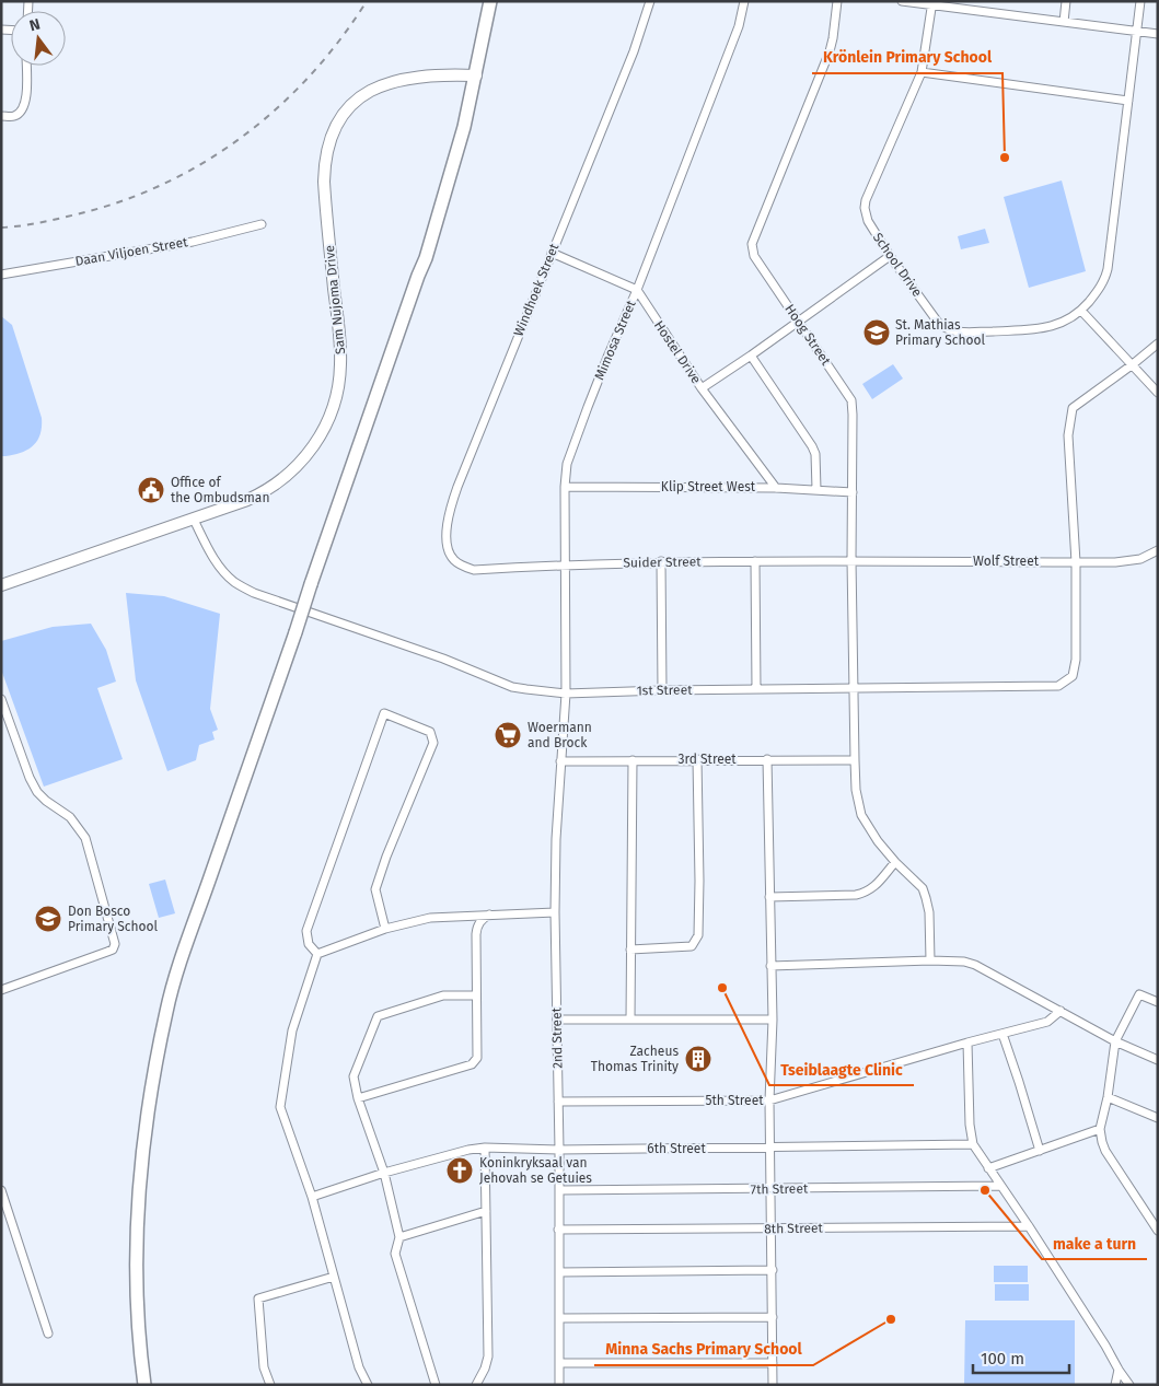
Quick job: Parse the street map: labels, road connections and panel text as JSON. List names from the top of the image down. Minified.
{"streets":{"main road":["Sam Nujoma Drive"],"street":["Daan Viljoen Street","School Drive","Windhoek Street","Hoog Street","Mimosa Street","Hostel Drive","Klip Street West","Wolf Street","Suider Street","1st Street","3rd Street","2nd Street","5th Street","6th Street","7th Street","8th Street"]},"crossings":[["Windhoek Street","Suider Street"],["Sam Nujoma Drive","1st Street"],["Hoog Street","Klip Street West"],["Hoog Street","Wolf Street"],["Hoog Street","Suider Street"],["Hoog Street","1st Street"],["Hoog Street","3rd Street"],["Mimosa Street","Hostel Drive"],["Mimosa Street","Klip Street West"],["Mimosa Street","Suider Street"],["Mimosa Street","1st Street"],["Mimosa Street","2nd Street"],["Hostel Drive","Klip Street West"],["Wolf Street","Suider Street"],["Wolf Street","1st Street"],["1st Street","2nd Street"],["3rd Street","2nd Street"],["2nd Street","5th Street"],["2nd Street","6th Street"],["2nd Street","7th Street"],["2nd Street","8th Street"]],"places":{"other":["Krönlein Primary School","Tseiblaagte Clinic","make a turn","Minna Sachs Primary School"],"school or university":["St. Mathias Primary School","Don Bosco Primary School"],"public building":["Office of the Ombudsman"],"supermarket":["Woermann and Brock"],"building":["Zacheus Thomas Trinity"],"church":["Koninkryksaal van Jehovah se Getuies"]},"scale_bar":"100 m","north":"top"}
